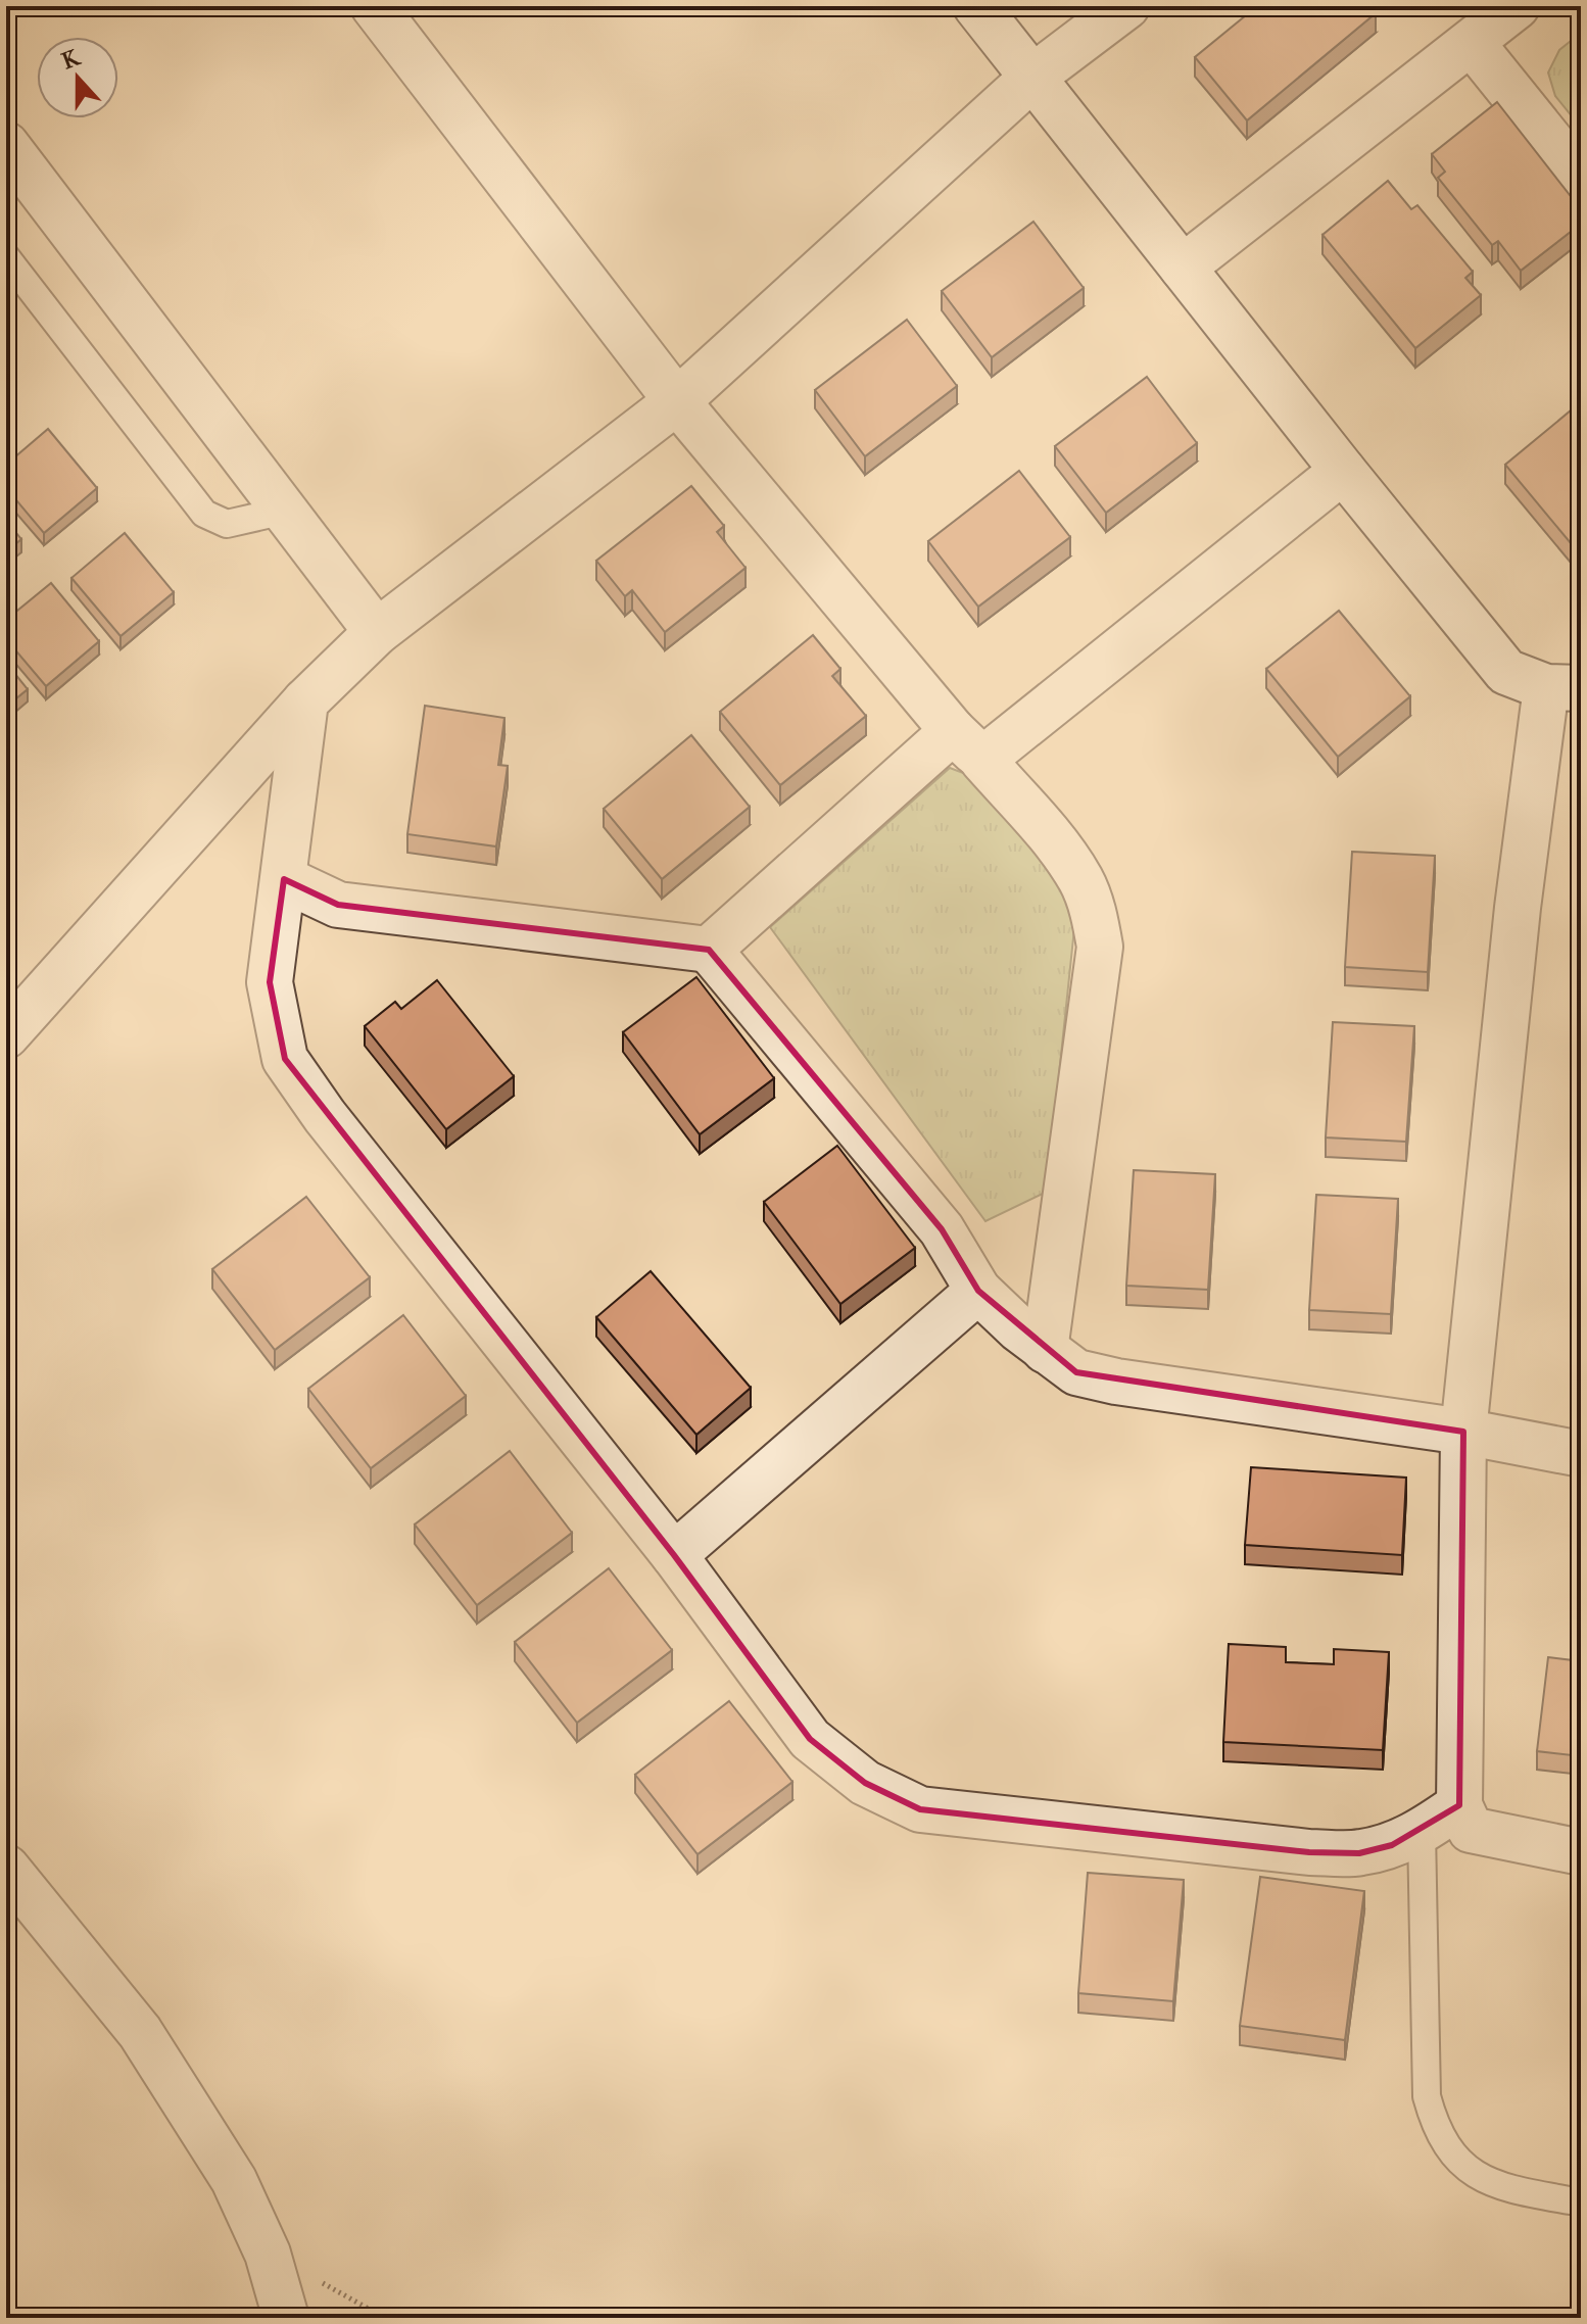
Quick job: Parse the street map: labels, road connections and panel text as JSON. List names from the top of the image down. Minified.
{"north":"top"}
